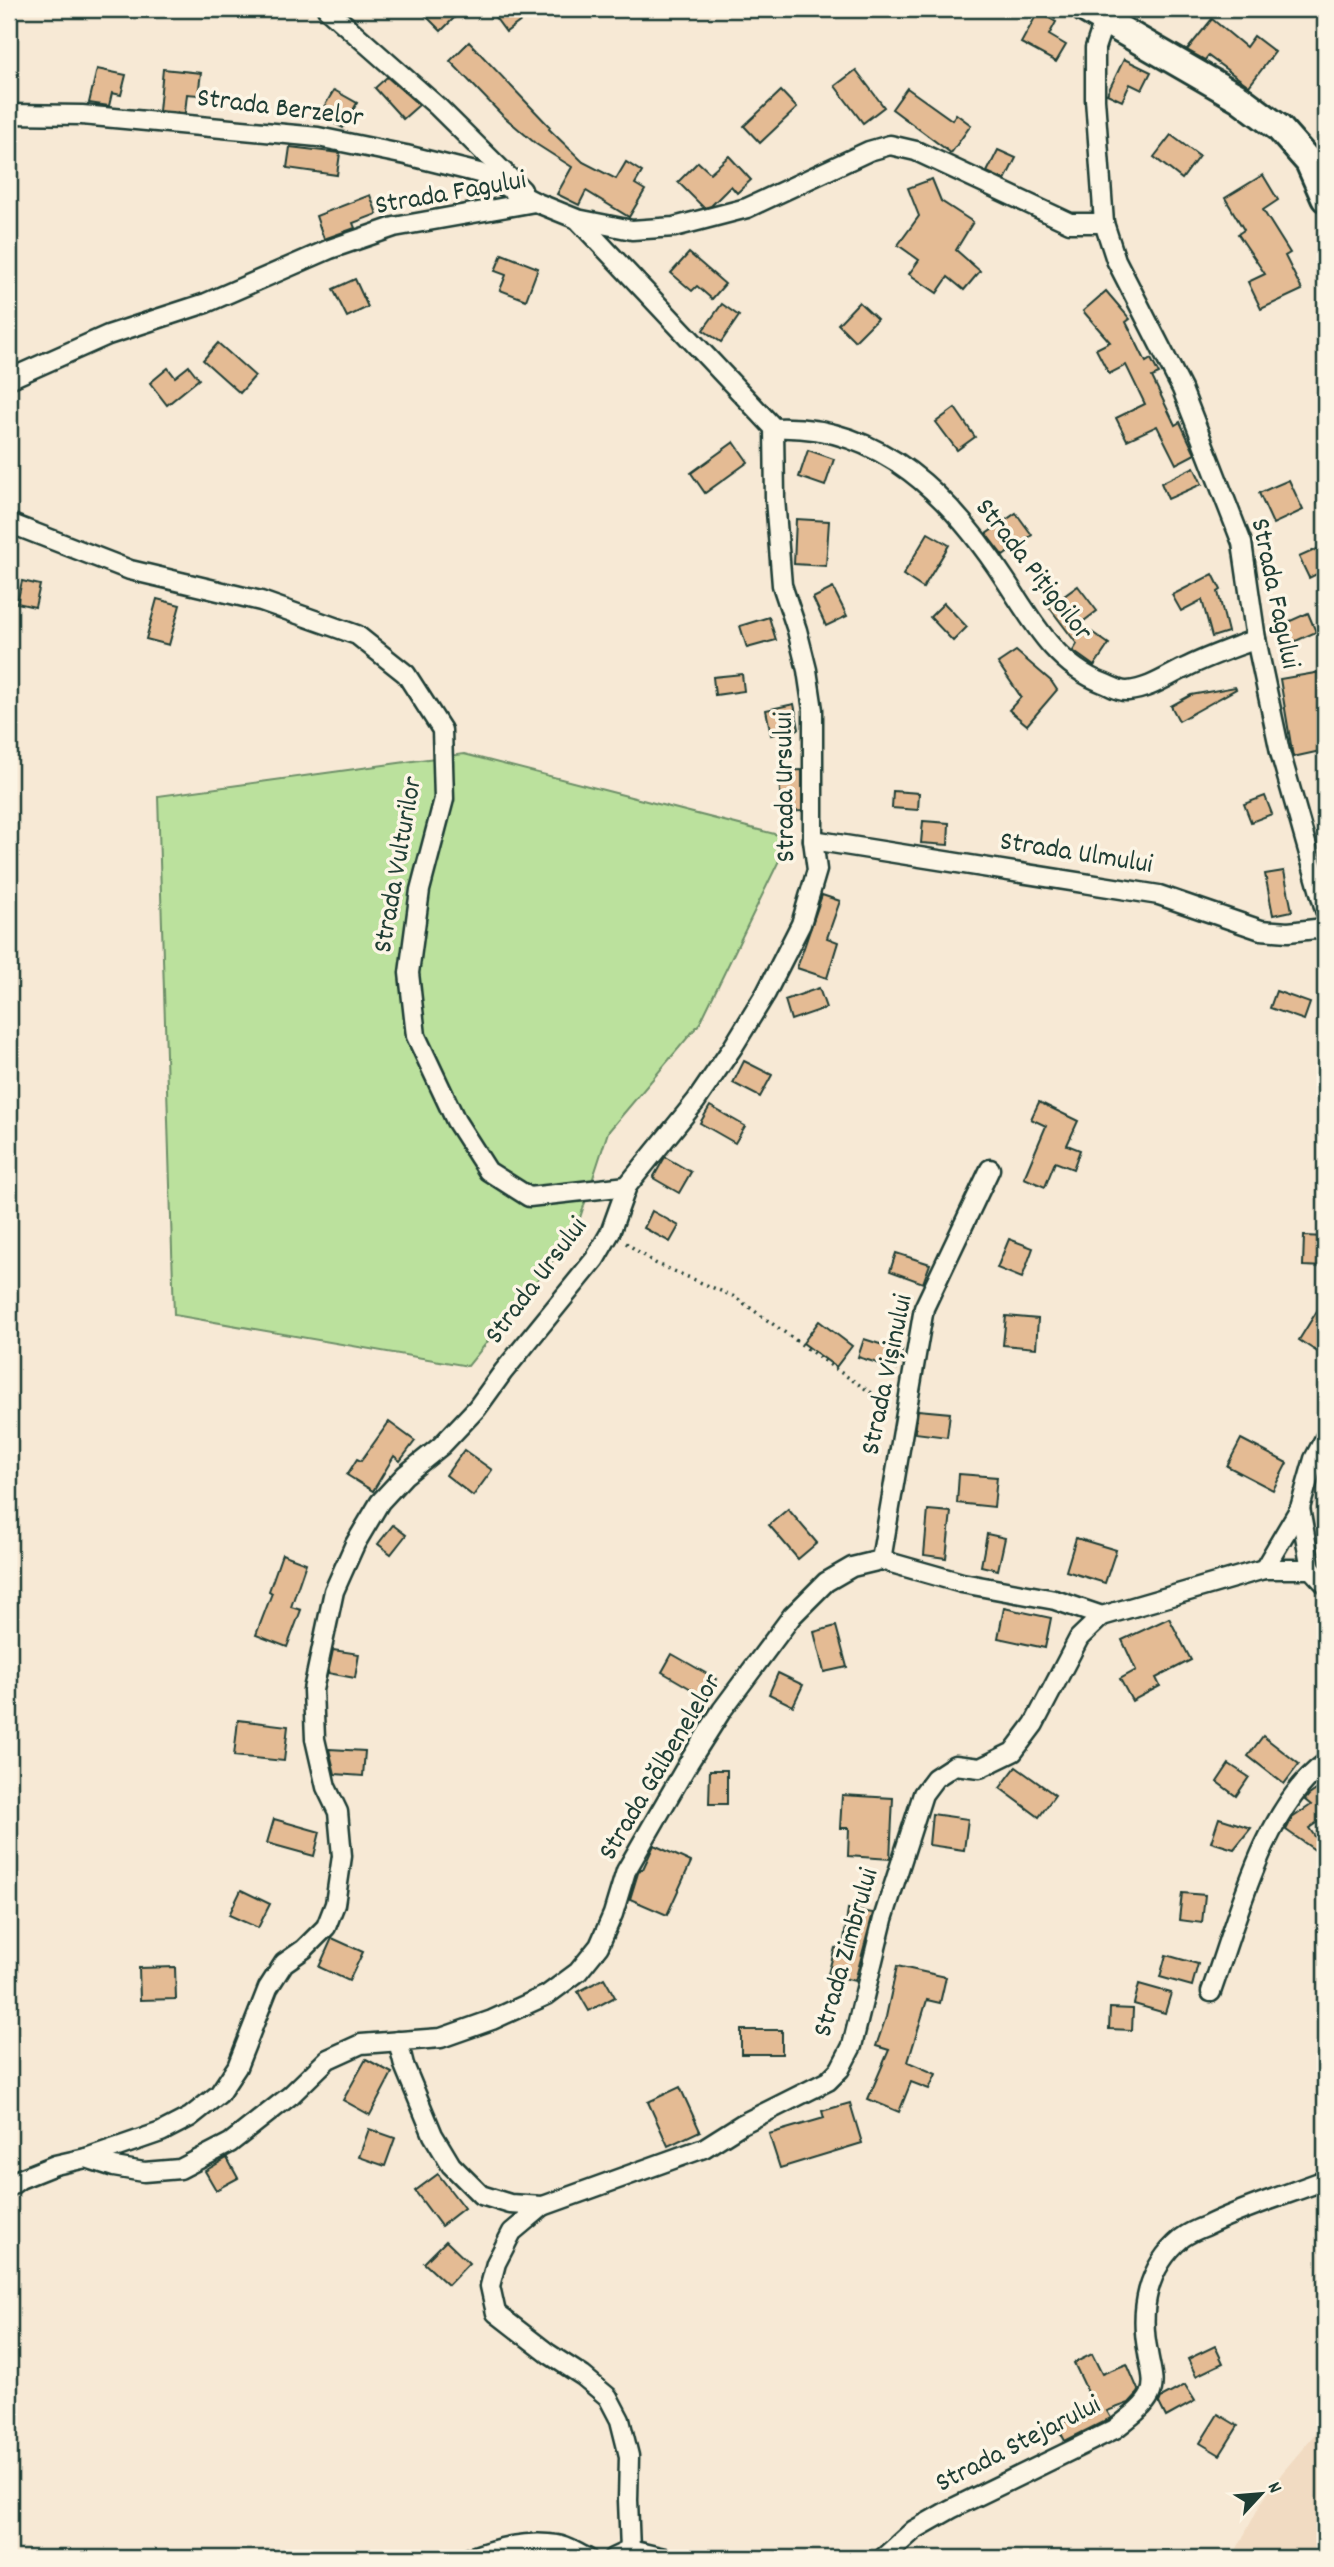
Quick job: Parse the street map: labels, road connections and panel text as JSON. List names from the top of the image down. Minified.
{"streets":{"street":["Strada Berzelor","Strada Fagului","Strada Pițigoilor","Strada Ursului","Strada Ulmului","Strada Vulturilor","Strada Vișinului","Strada Gălbenelelor","Strada Zimbrului","Strada Stejarului"]},"crossings":[["Strada Berzelor","Strada Fagului"],["Strada Fagului","Strada Pițigoilor"],["Strada Pițigoilor","Strada Ursului"],["Strada Ursului","Strada Ulmului"],["Strada Ursului","Strada Vulturilor"],["Strada Ursului","Strada Gălbenelelor"],["Strada Vișinului","Strada Gălbenelelor"],["Strada Gălbenelelor","Strada Zimbrului"]],"north":"top right"}
